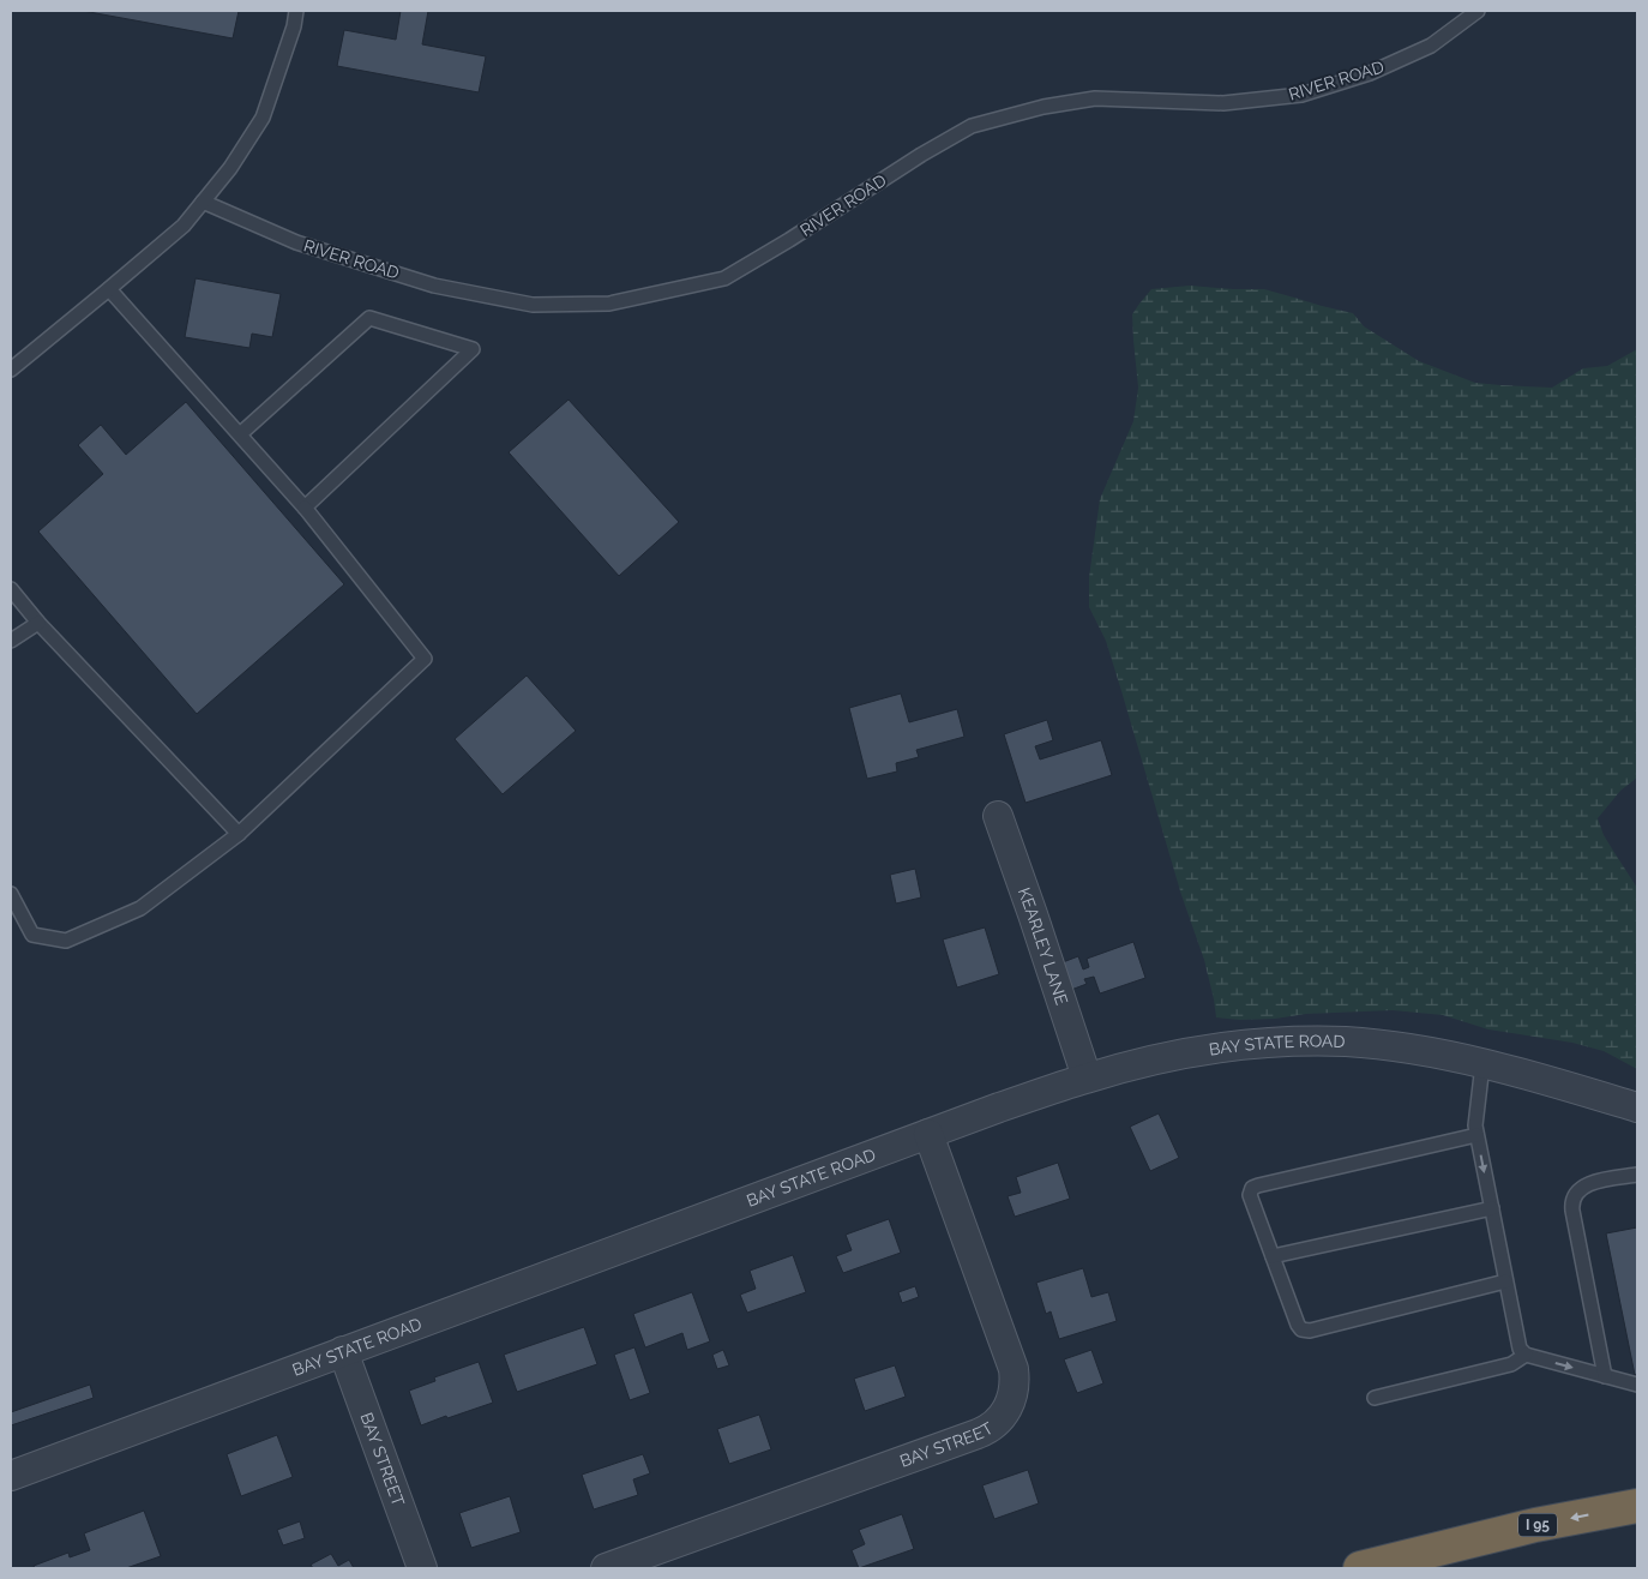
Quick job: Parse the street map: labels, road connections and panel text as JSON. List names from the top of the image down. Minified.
{"streets":{"highway":["I 95"],"street":["KEARLEY LANE","BAY STATE ROAD","BAY STREET"],"lane":["RIVER ROAD"]},"crossings":[["KEARLEY LANE","BAY STATE ROAD"],["BAY STATE ROAD","BAY STREET"]]}
